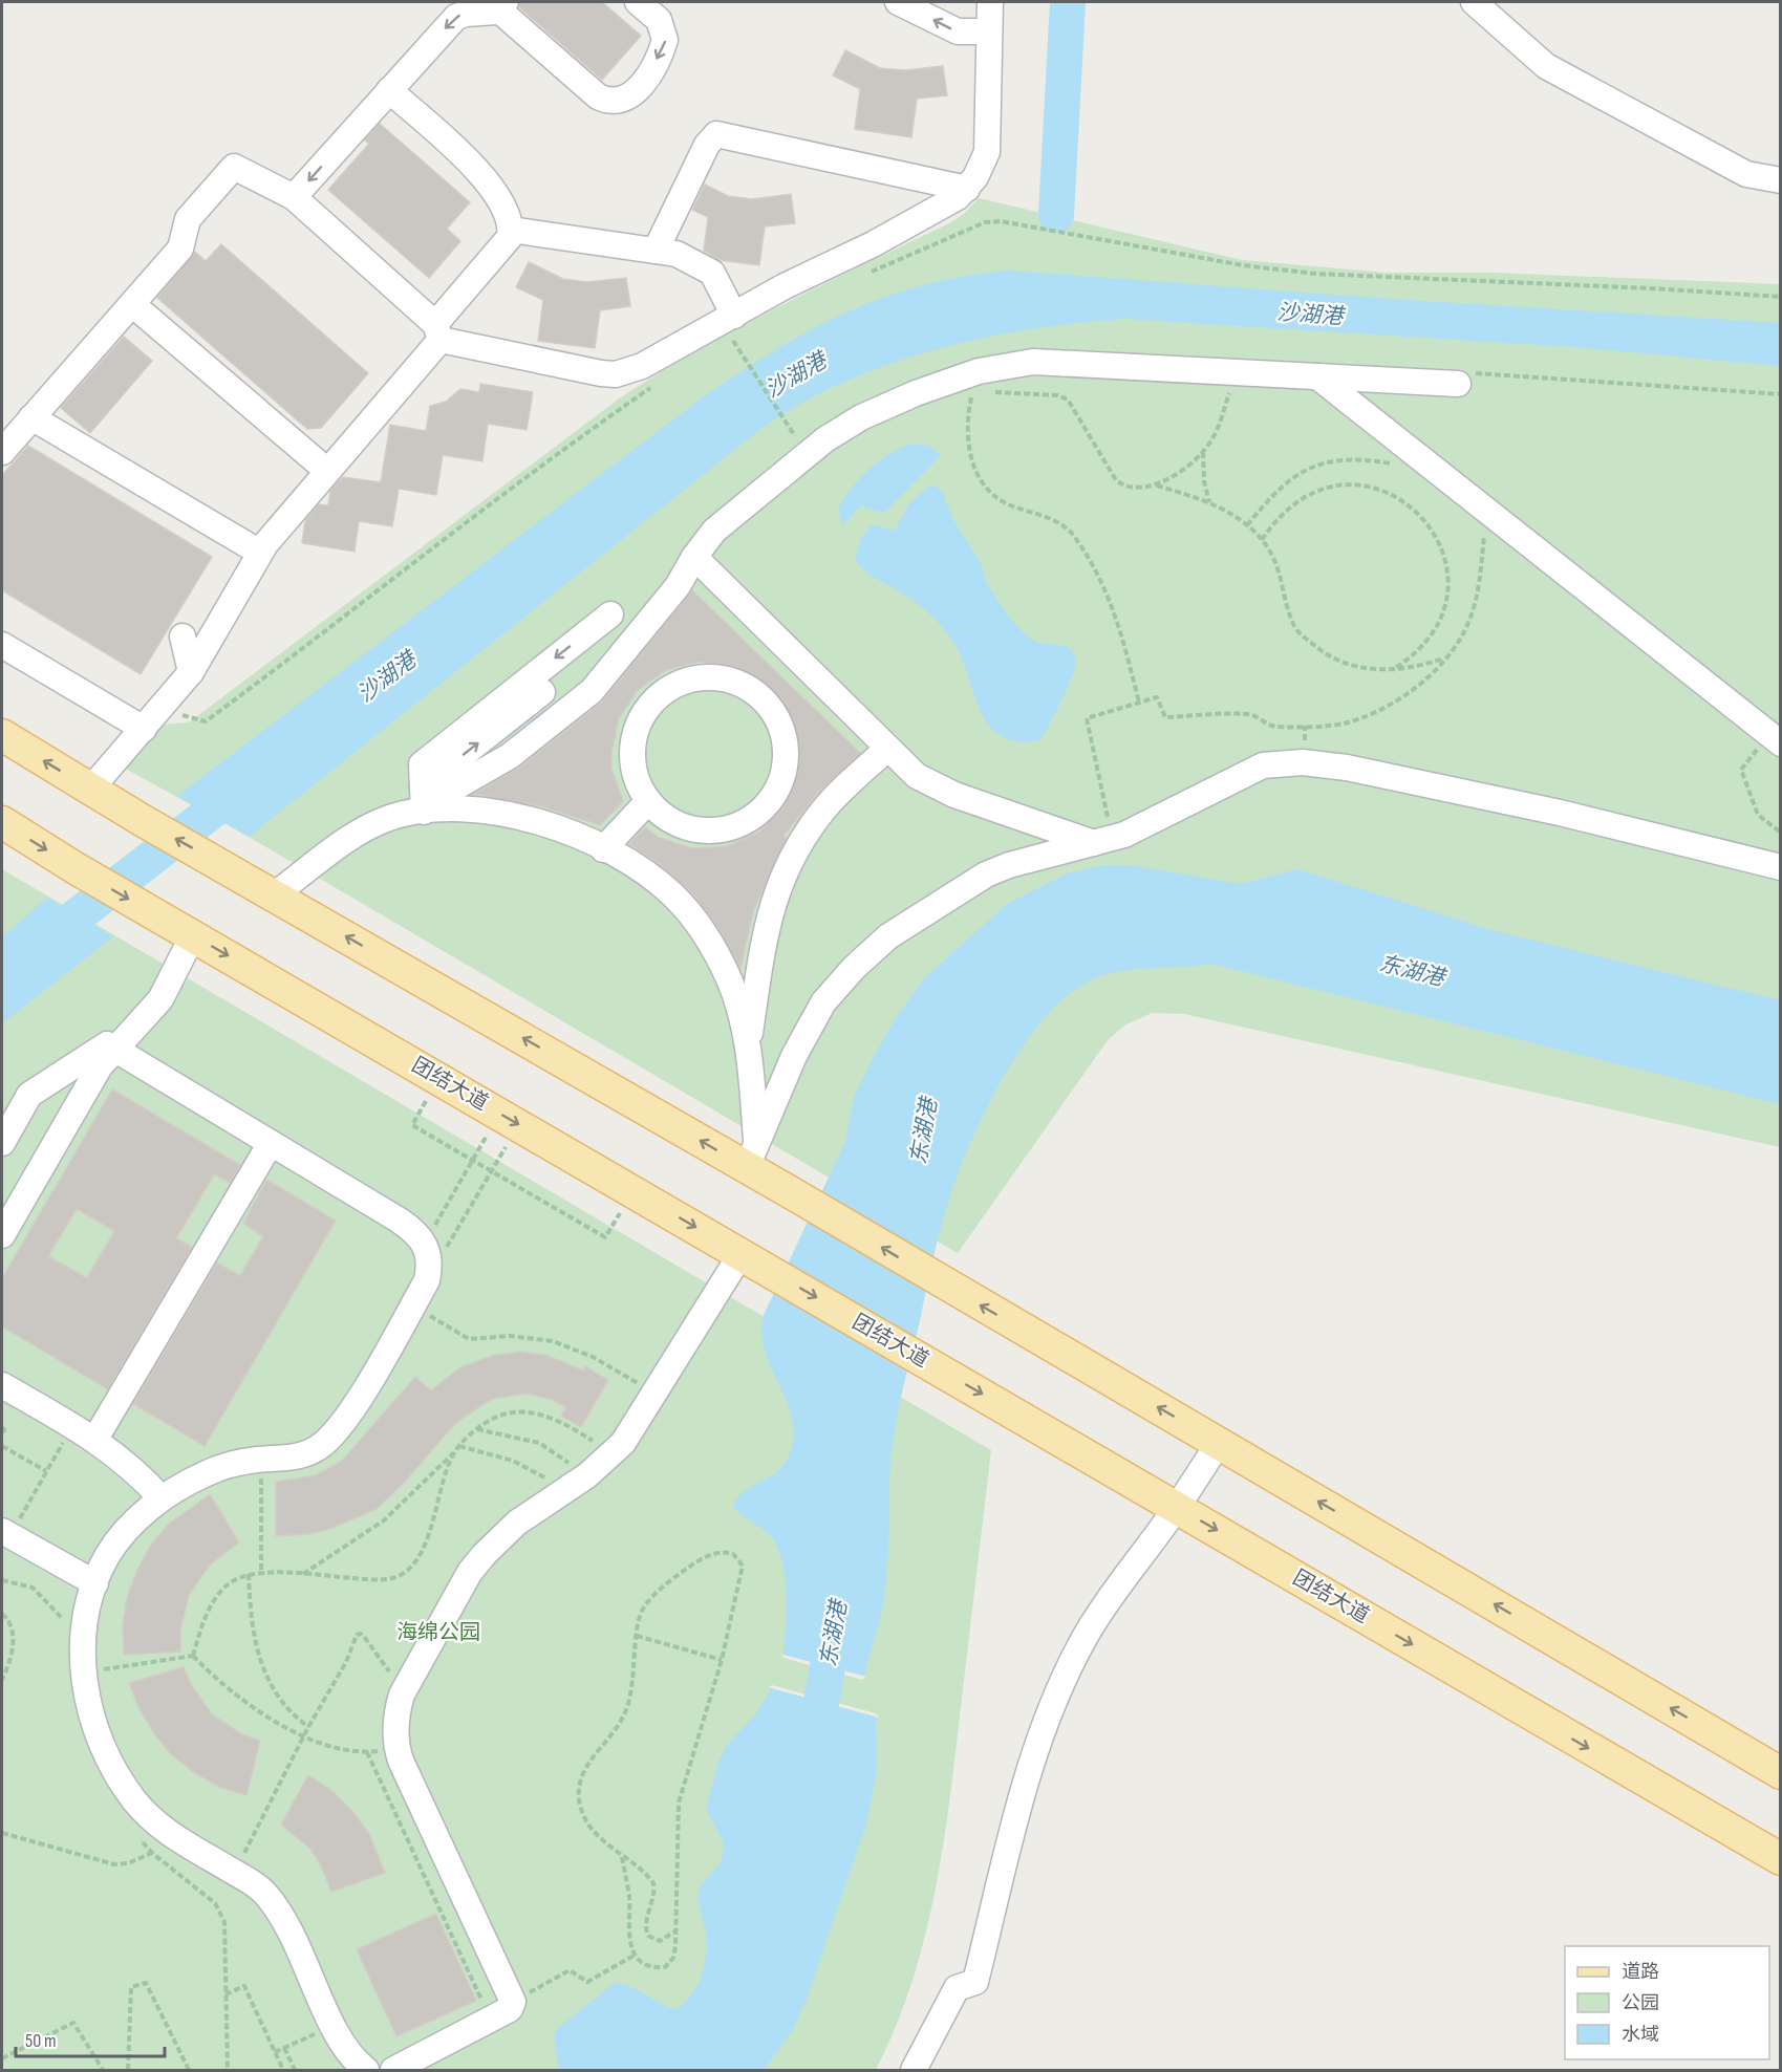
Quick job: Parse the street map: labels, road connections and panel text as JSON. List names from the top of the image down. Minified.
{"streets":{"main road":["团结大道"]},"water":["沙湖港","东湖港"],"parks":["海绵公园"],"legend":["道路","公园","水域"],"scale_bar":"50 m"}
